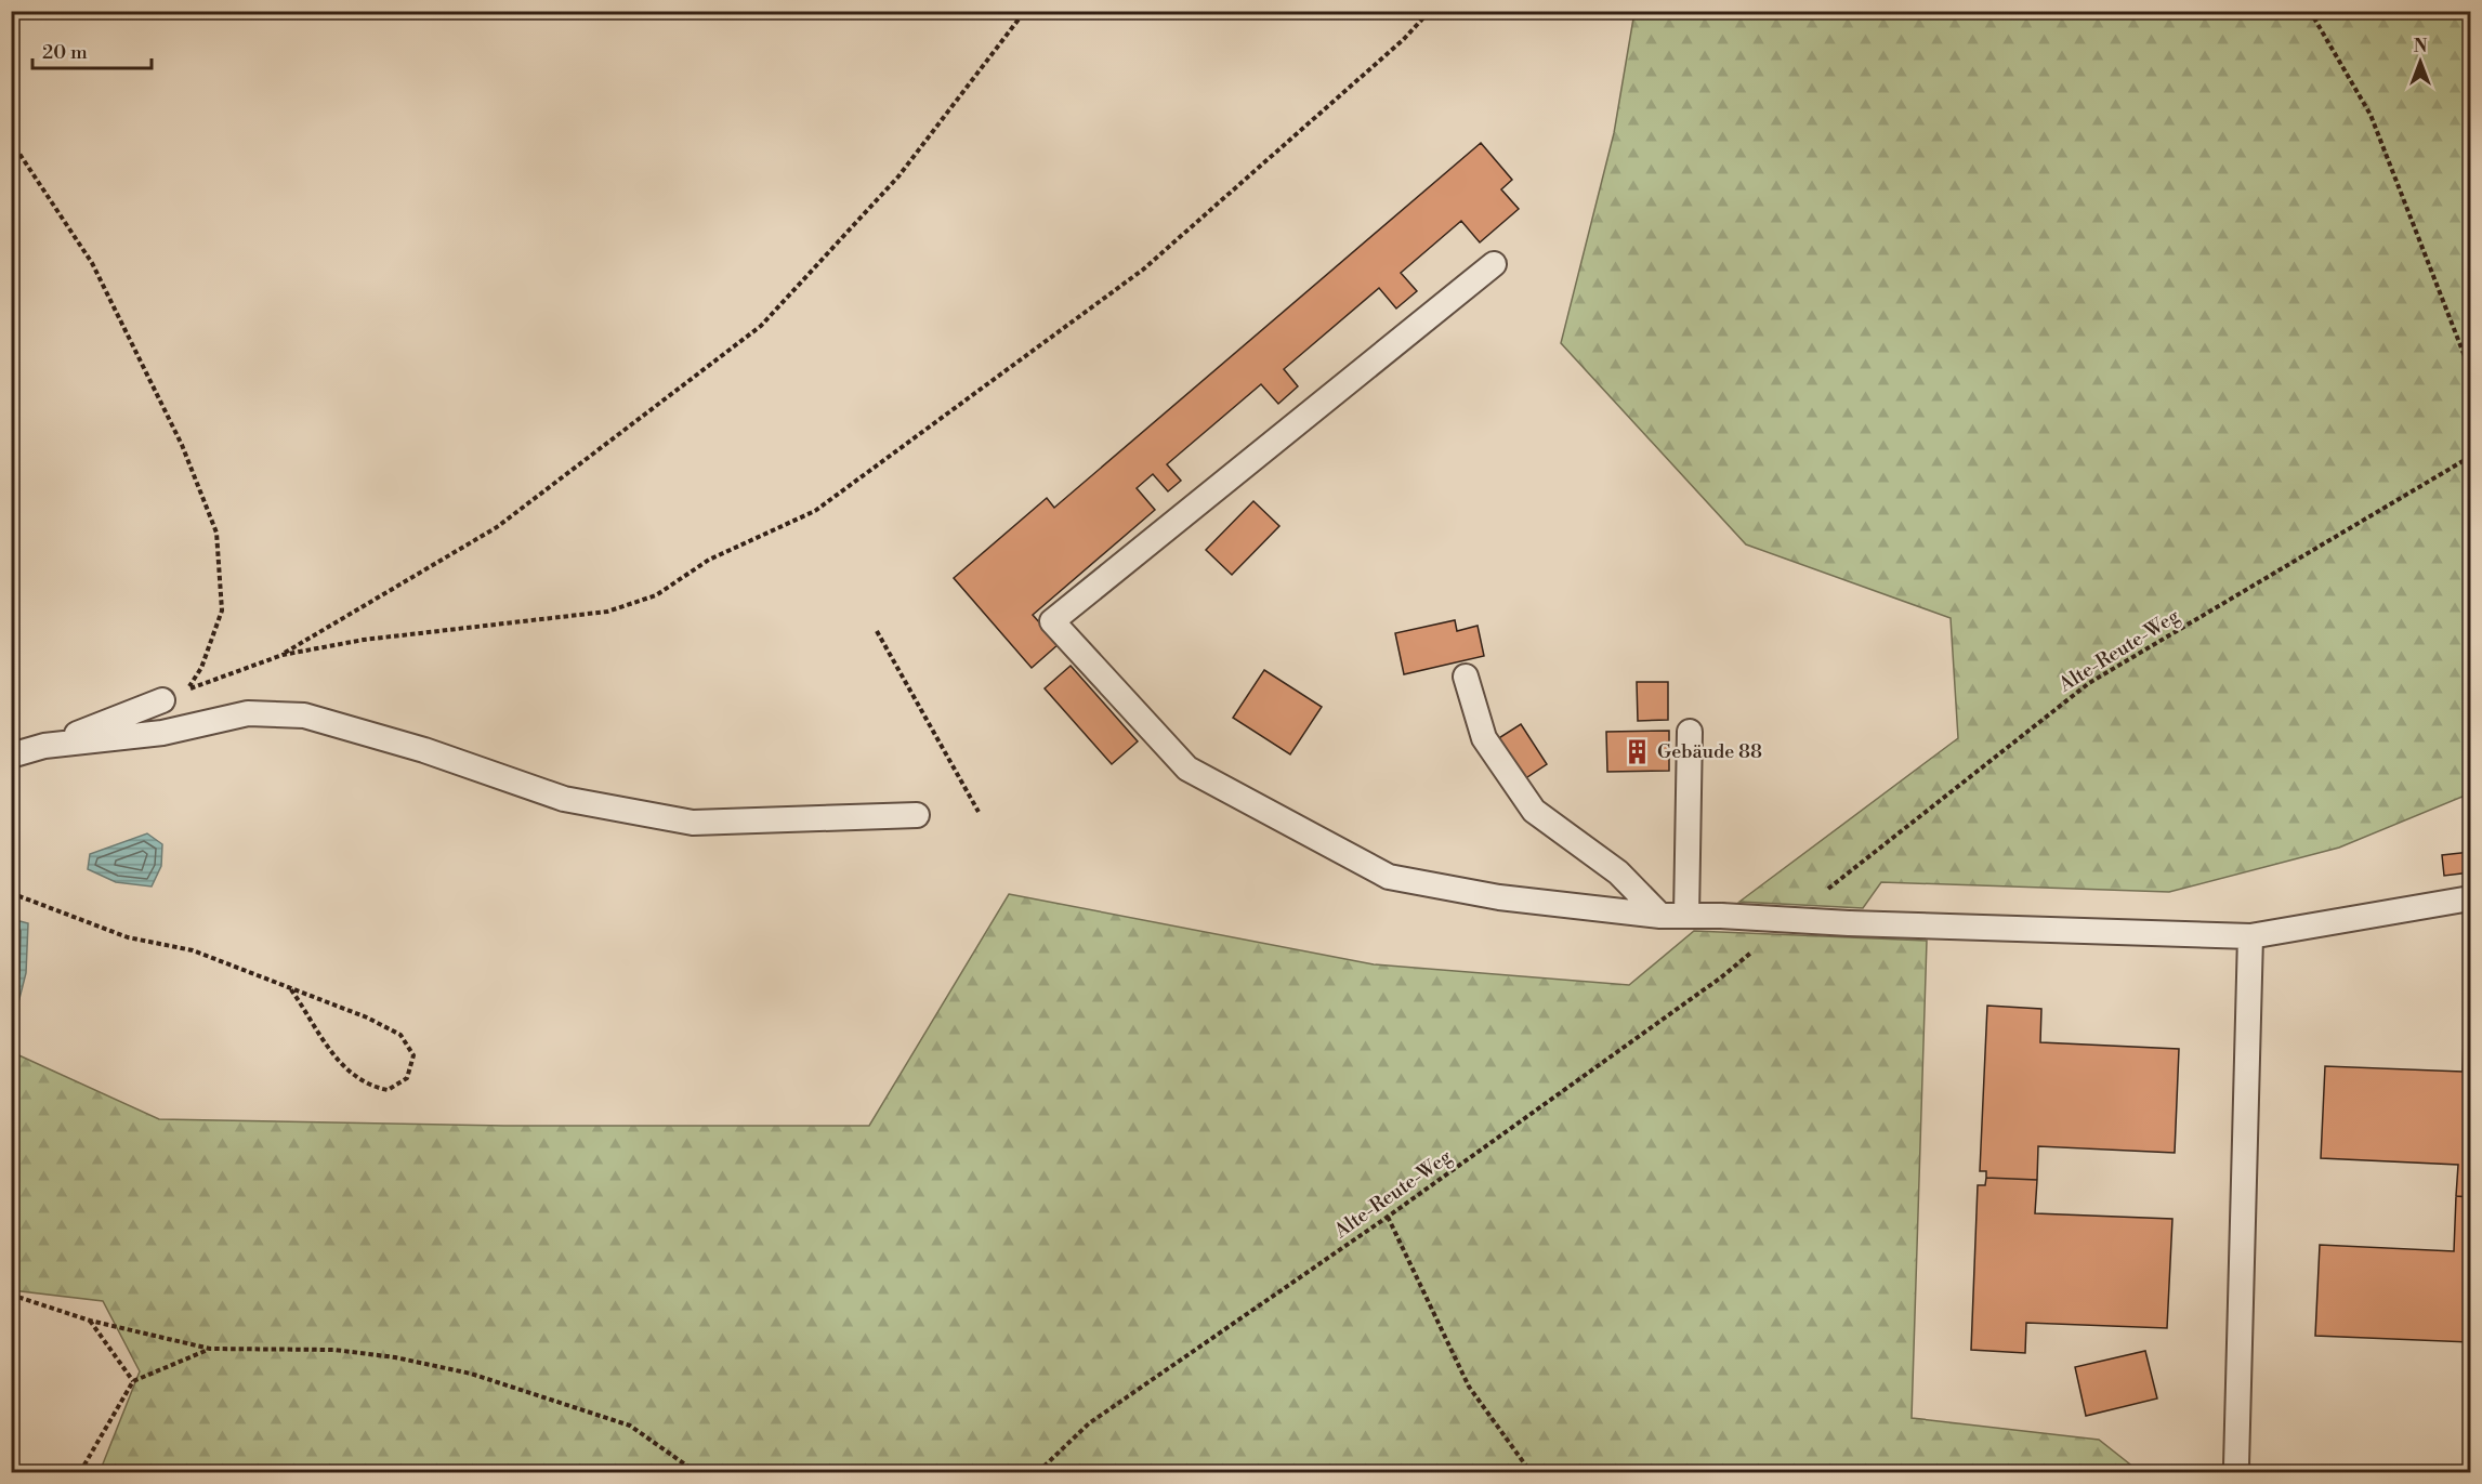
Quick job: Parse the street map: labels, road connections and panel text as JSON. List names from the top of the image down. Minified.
{"streets":{"path":["Alte-Reute-Weg"]},"places":{"building":["Gebäude 88"]},"scale_bar":"20 m","north":"top"}
